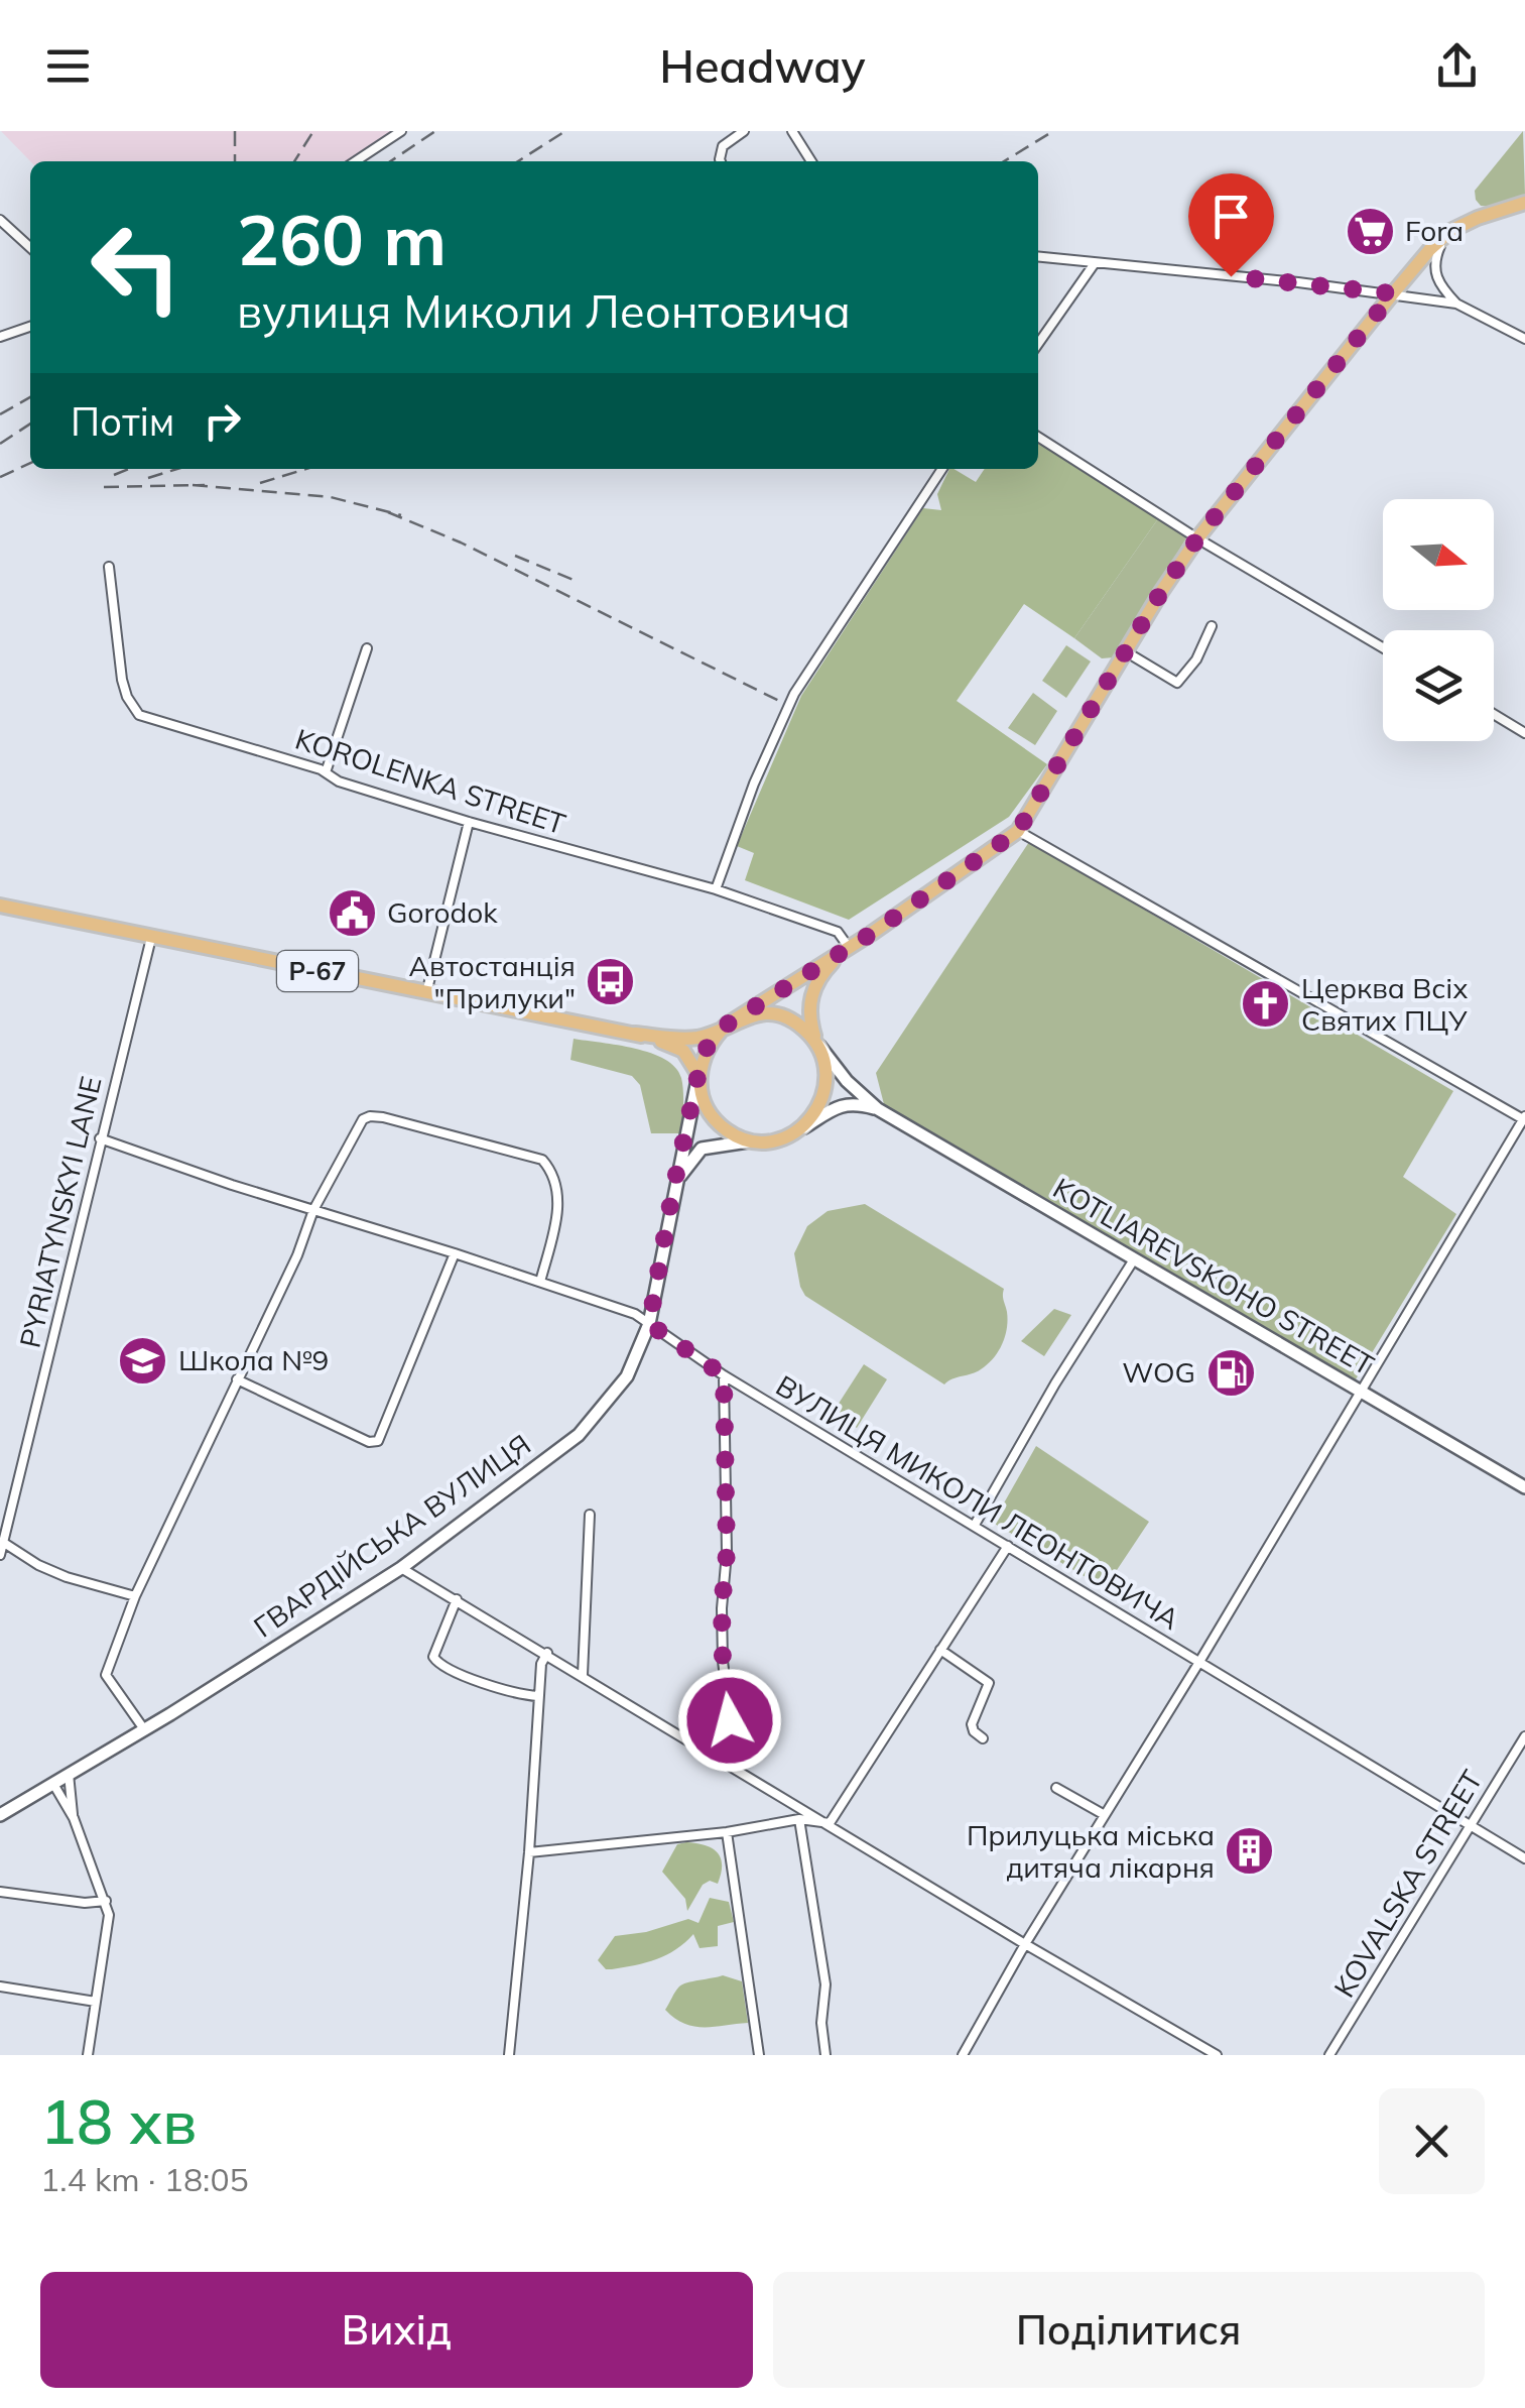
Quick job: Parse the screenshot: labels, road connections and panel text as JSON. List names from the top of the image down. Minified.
{"streets":{"main road":["Р-67","KOTLIAREVSKOHO STREET","ГВАРДІЙСЬКА ВУЛИЦЯ"],"street":["KOROLENKA STREET","PYRIATYNSKYI LANE","ВУЛИЦЯ МИКОЛИ ЛЕОНТОВИЧА","KOVALSKA STREET"]},"crossings":[["KOROLENKA STREET","Р-67"],["Р-67","PYRIATYNSKYI LANE"],["Р-67","KOTLIAREVSKOHO STREET"],["Р-67","ГВАРДІЙСЬКА ВУЛИЦЯ"],["PYRIATYNSKYI LANE","ВУЛИЦЯ МИКОЛИ ЛЕОНТОВИЧА"],["KOTLIAREVSKOHO STREET","ГВАРДІЙСЬКА ВУЛИЦЯ"],["ВУЛИЦЯ МИКОЛИ ЛЕОНТОВИЧА","ГВАРДІЙСЬКА ВУЛИЦЯ"],["ВУЛИЦЯ МИКОЛИ ЛЕОНТОВИЧА","KOVALSKA STREET"]],"places":{"supermarket":["Fora"],"public building":["Gorodok"],"bus stop":["Автостанція \"Прилуки\""],"church":["Церква Всіх Святих ПЦУ"],"school or university":["Школа №9"],"fuel station":["WOG"],"building":["Прилуцька міська дитяча лікарня"]},"north":"right","page":{"header":"Headway","turn":["260 m","вулиця Миколи Леонтовича"],"then":"Потім","heading":["18 хв","1.4 km · 18:05"],"buttons":["Вихід","Поділитися"]}}
